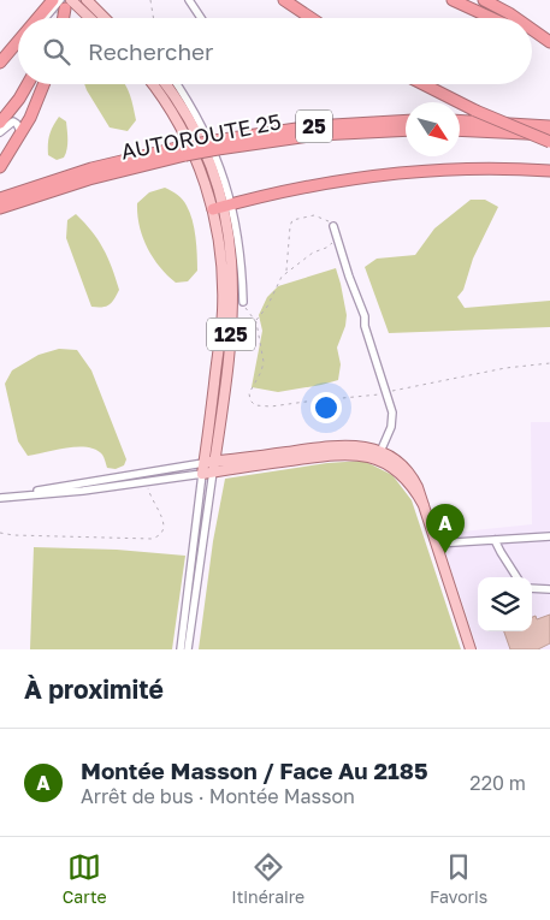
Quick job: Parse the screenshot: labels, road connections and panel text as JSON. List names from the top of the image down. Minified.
{"streets":{"highway":["25","AUTOROUTE 25"],"main road":["125"]},"north":"bottom right","page":{"search":"Rechercher","pins":"A","heading":"À proximité","list":[{"mark":"A","name":"Montée Masson / Face Au 2185","note":"Arrêt de bus · Montée Masson","value":"220 m"}],"nav":["Carte","Itinéraire","Favoris"]}}
